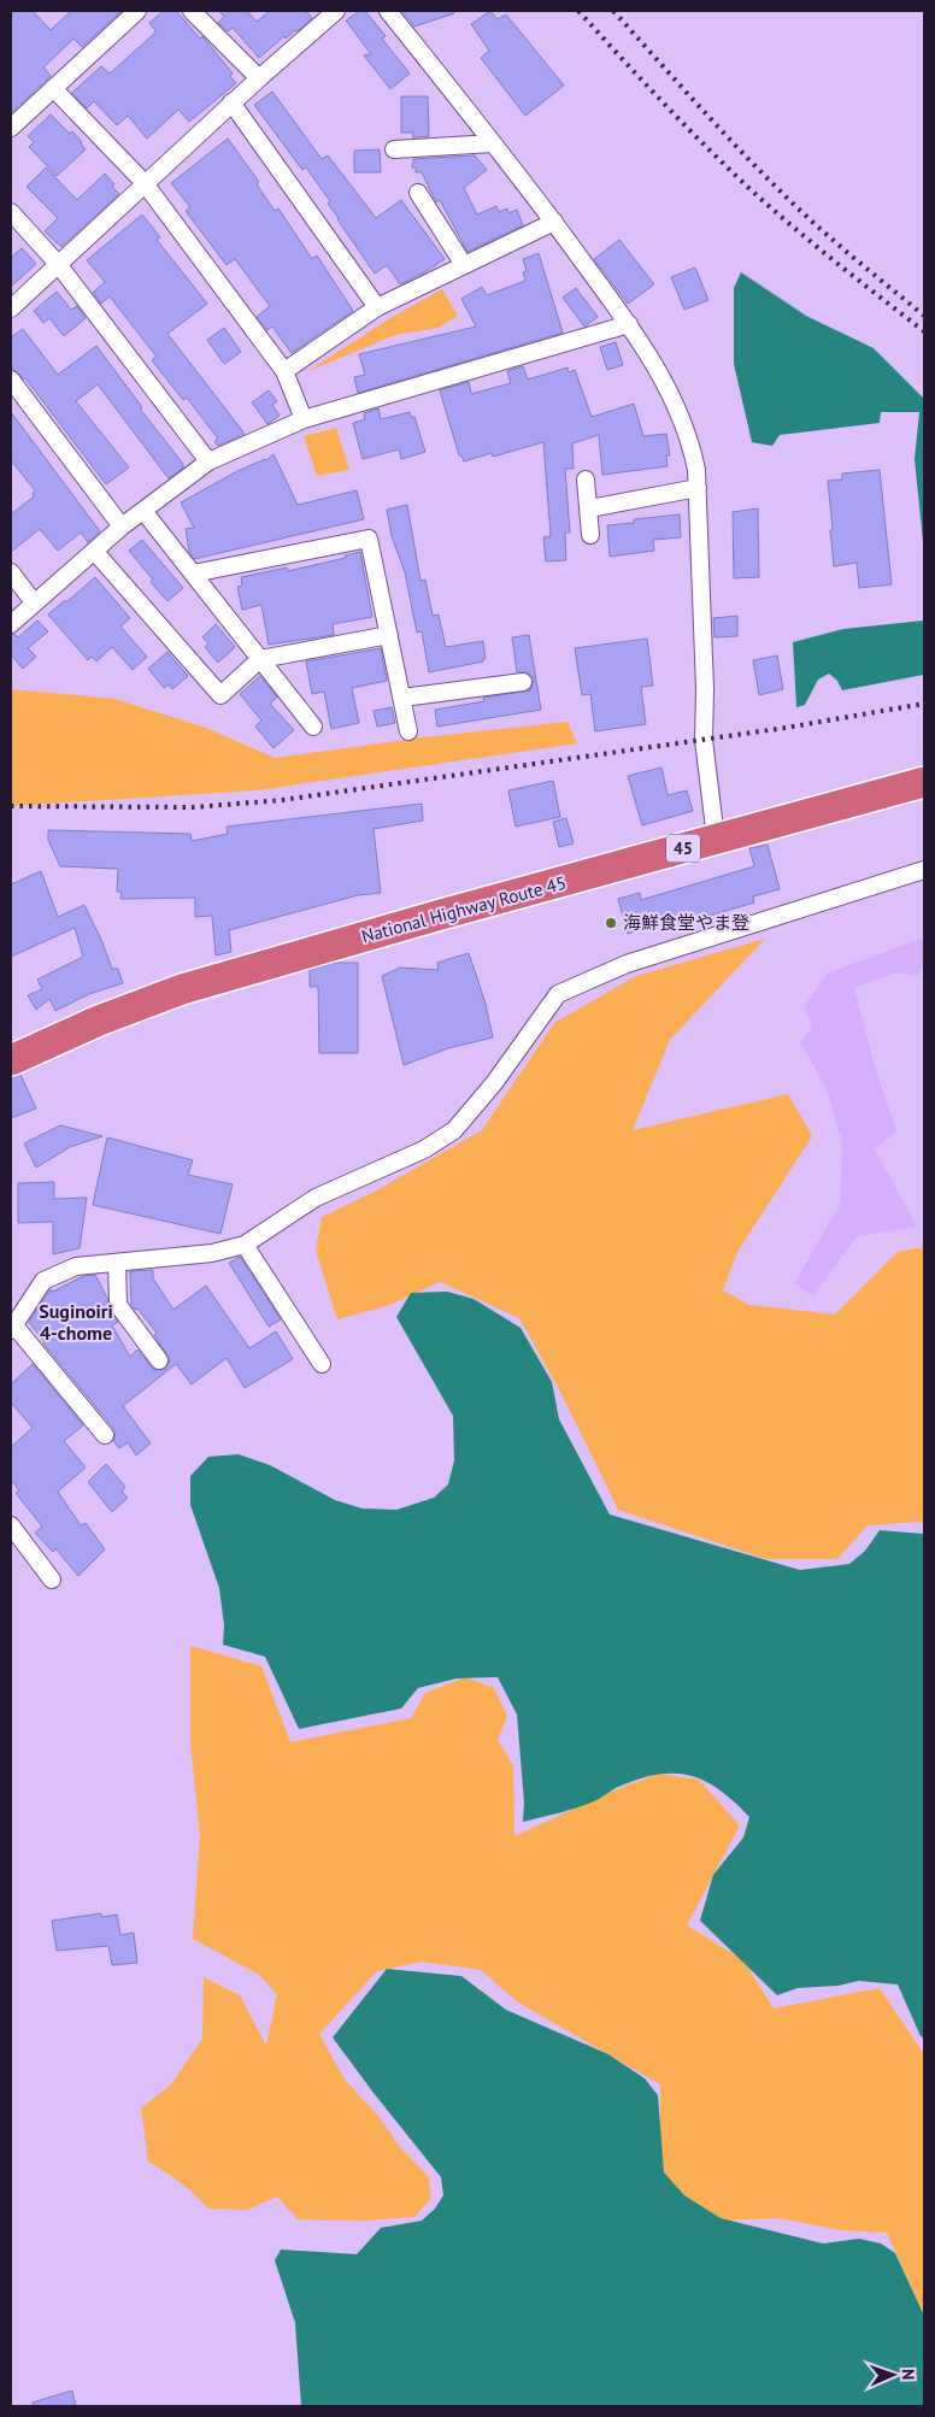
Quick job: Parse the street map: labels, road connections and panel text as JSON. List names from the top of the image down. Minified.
{"streets":{"highway":["45","National Highway Route 45"]},"districts":["Suginoiri 4-chome"],"places":["海鮮食堂やま登"],"north":"right"}
